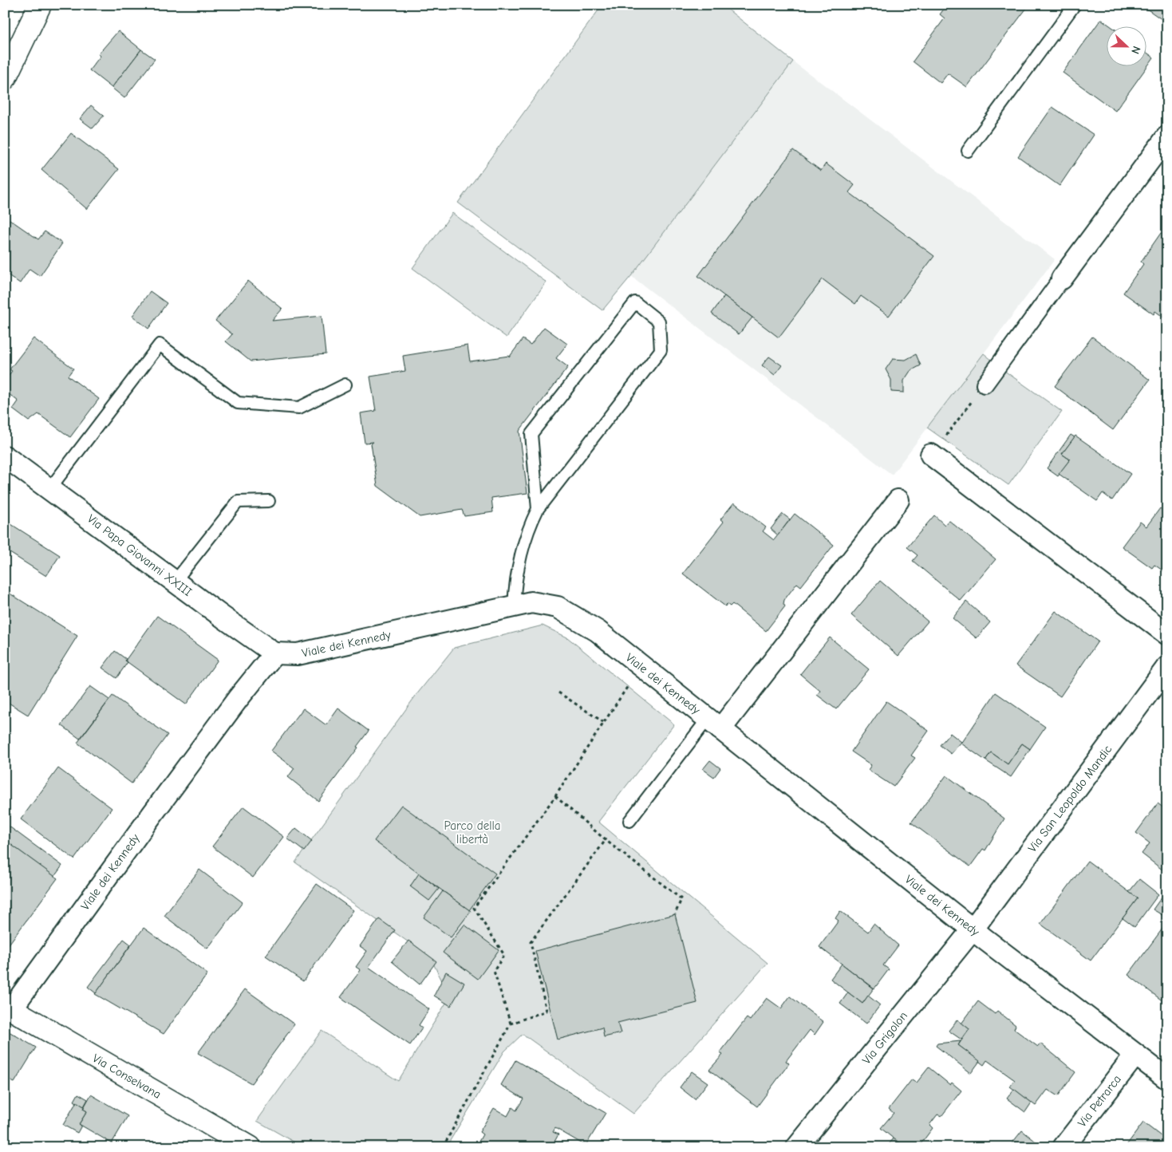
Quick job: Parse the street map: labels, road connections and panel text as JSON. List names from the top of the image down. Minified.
{"streets":{"main road":["Via Conselvana"],"street":["Via Papa Giovanni XXIII","Viale dei Kennedy","Via San Leopoldo Mandic","Via Grigolon","Via Petrarca"]},"crossings":[["Via Papa Giovanni XXIII","Viale dei Kennedy"],["Viale dei Kennedy","Via San Leopoldo Mandic"],["Viale dei Kennedy","Via Grigolon"],["Viale dei Kennedy","Via Conselvana"],["Viale dei Kennedy","Via Petrarca"],["Via San Leopoldo Mandic","Via Grigolon"]],"parks":["Parco della libertà"],"north":"right"}
